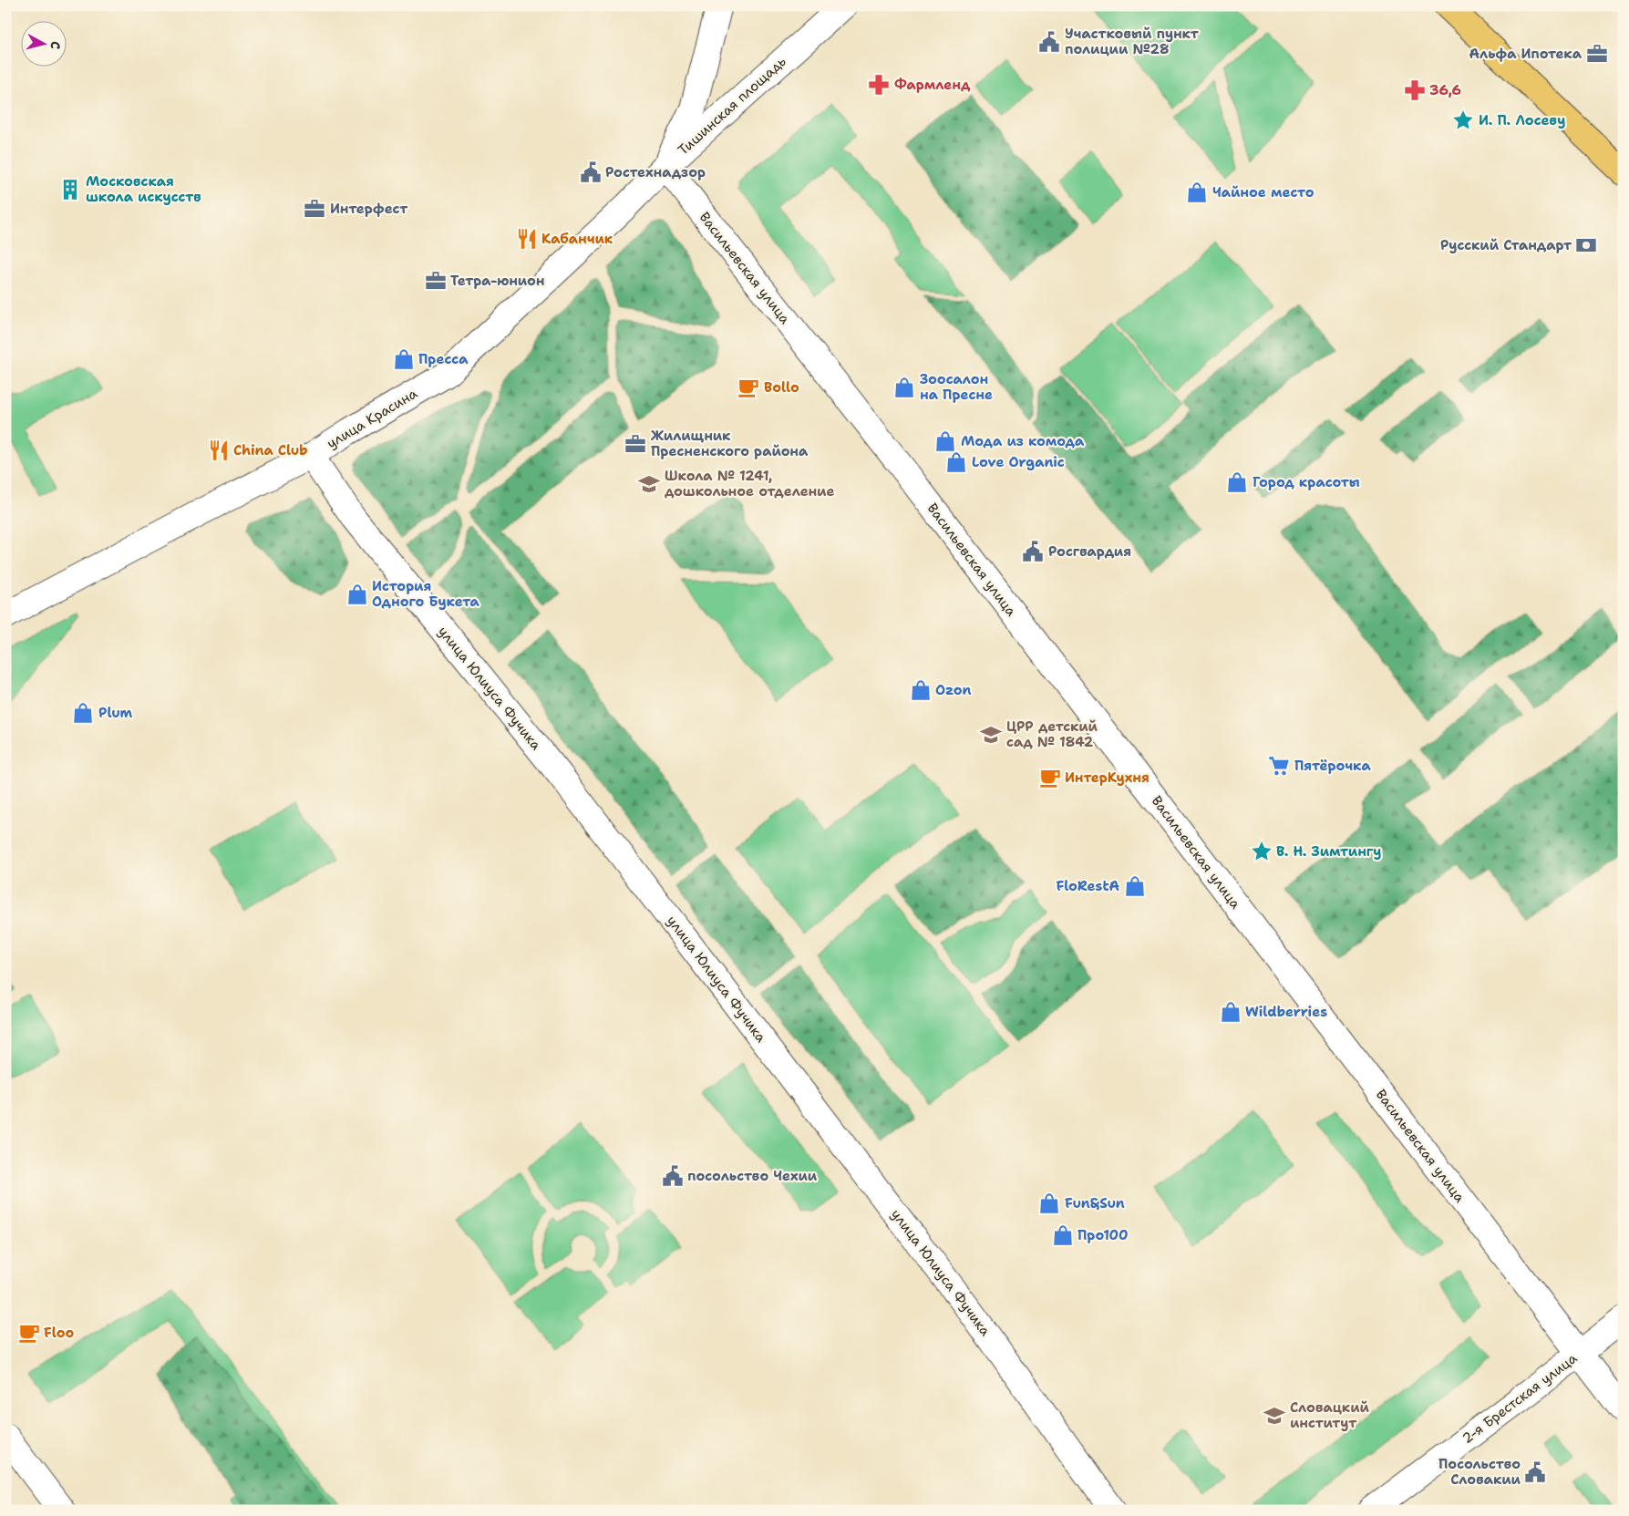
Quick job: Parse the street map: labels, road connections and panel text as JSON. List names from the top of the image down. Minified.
{"streets":{"street":["Тишинская площадь","Васильевская улица","улица Красина","улица Юлиуса Фучика","2-я Брестская улица"]},"crossings":[["Тишинская площадь","Васильевская улица"],["Тишинская площадь","улица Красина"],["Васильевская улица","улица Красина"],["Васильевская улица","2-я Брестская улица"],["улица Красина","улица Юлиуса Фучика"]],"places":{"public building":["Участковый пункт полиции №28","Ростехнадзор","Росгвардия","посольство Чехии","Посольство Словакии"],"office":["Альфа Ипотека","Интерфест","Тетра-юнион","Жилищник Пресненского района"],"pharmacy":["Фармленд","36,6"],"place":["И. П. Лосеву","В. Н. Зимтингу"],"building":["Московская школа искусств"],"shop":["Чайное место","Пресса","Зоосалон на Пресне","Мода из комода","Love Organic","Город красоты","История Одного Букета","Ozon","Plum","FloRestA","Wildberries","Fun&Sun","Про100"],"restaurant":["Кабанчик","China Club"],"bank":["Русский Стандарт"],"cafe":["Bollo","ИнтерКухня","Floo"],"school or university":["Школа № 1241, дошкольное отделение","ЦРР детский сад № 1842","Словацкий институт"],"supermarket":["Пятёрочка"]},"north":"right"}
